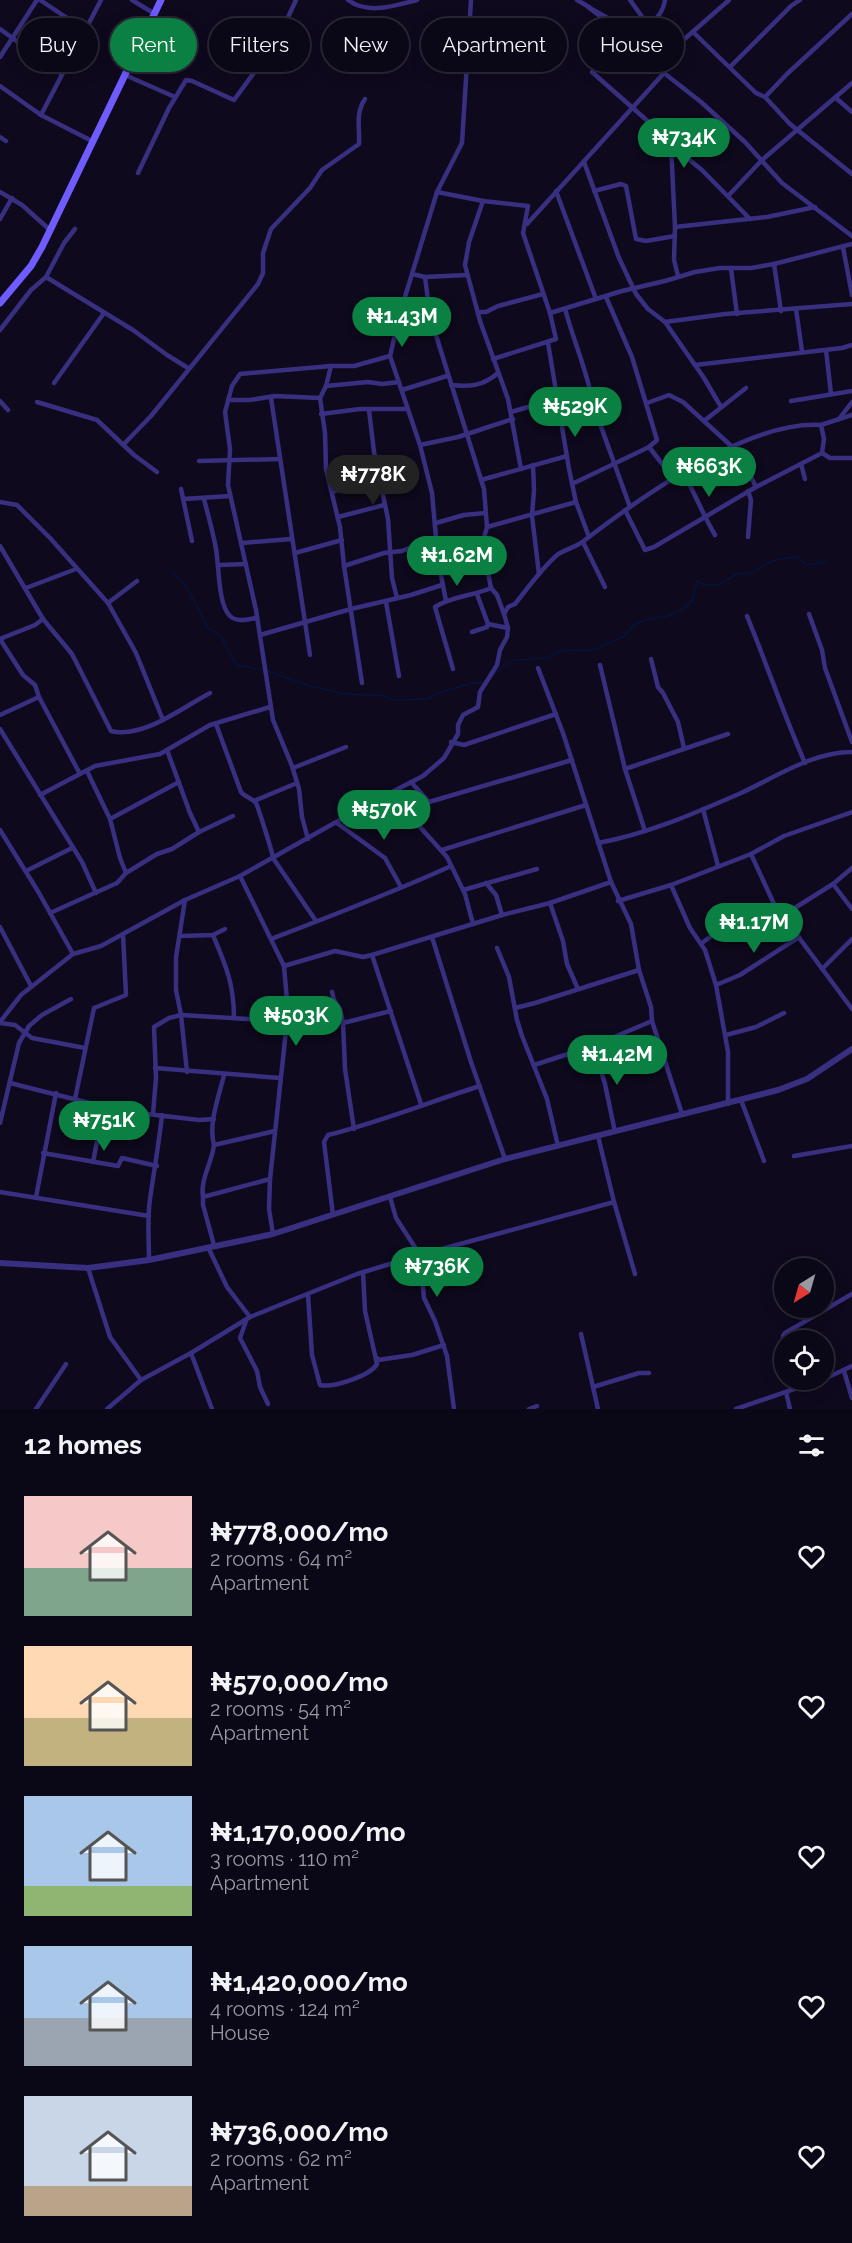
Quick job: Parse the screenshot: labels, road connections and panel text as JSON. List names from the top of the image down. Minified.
{"north":"bottom left","page":{"chip":["Buy","Rent","Filters","New","Apartment","House"],"price":["₦734K","₦1.43M","₦529K","₦663K","₦778K","₦1.62M","₦570K","₦1.17M","₦503K","₦1.42M","₦751K","₦736K"],"heading":"12 homes","list":[{"name":"₦778,000/mo","note":"2 rooms · 64 m² · Apartment"},{"name":"₦570,000/mo","note":"2 rooms · 54 m² · Apartment"},{"name":"₦1,170,000/mo","note":"3 rooms · 110 m² · Apartment"},{"name":"₦1,420,000/mo","note":"4 rooms · 124 m² · House"},{"name":"₦736,000/mo","note":"2 rooms · 62 m² · Apartment"}]}}
